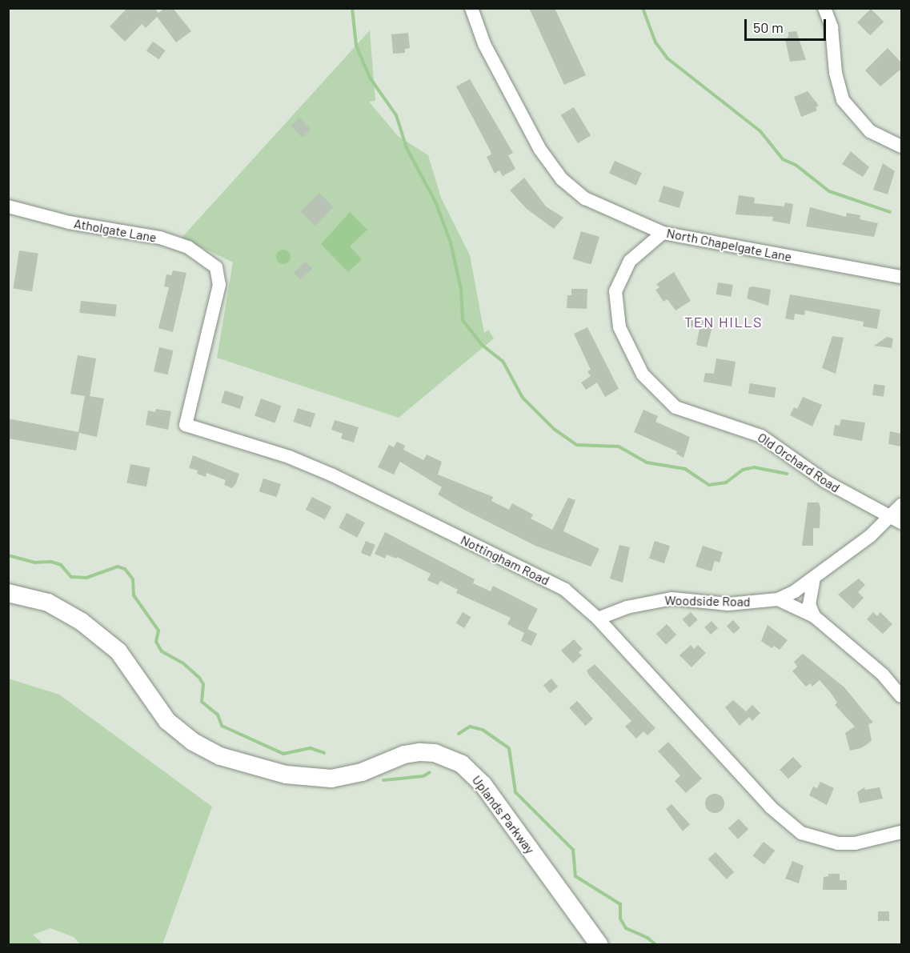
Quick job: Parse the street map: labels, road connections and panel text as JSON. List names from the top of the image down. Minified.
{"streets":{"street":["Atholgate Lane","North Chapelgate Lane","Old Orchard Road","Nottingham Road","Woodside Road","Uplands Parkway"]},"crossings":[["Atholgate Lane","Nottingham Road"],["North Chapelgate Lane","Old Orchard Road"],["Old Orchard Road","Woodside Road"],["Nottingham Road","Woodside Road"]],"districts":["TEN HILLS"],"scale_bar":"50 m"}
